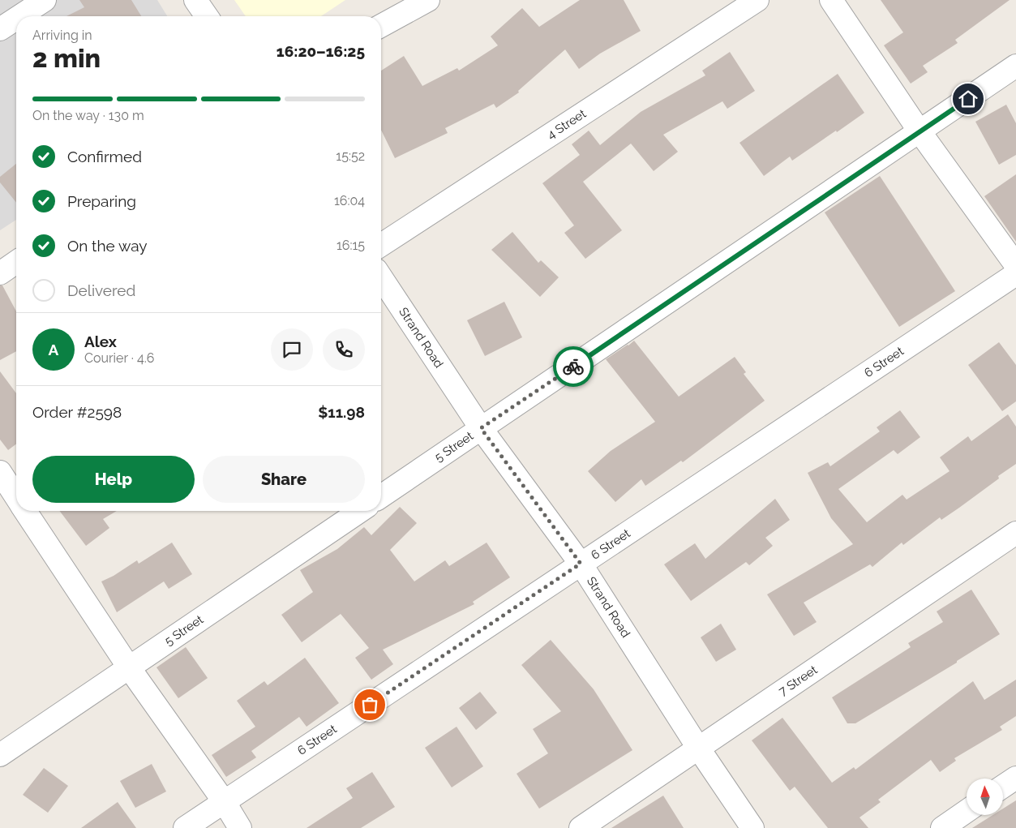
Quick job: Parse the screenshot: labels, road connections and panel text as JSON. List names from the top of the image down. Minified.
{"streets":{"street":["4 Street","Strand Road","6 Street","5 Street","7 Street"]},"crossings":[["Strand Road","6 Street"],["Strand Road","5 Street"],["Strand Road","7 Street"]],"north":"top","page":{"heading":["2 min","Arriving in","16:20–16:25"],"panel":["Alex","Courier · 4.6","Order #2598","$11.98"],"bar":"On the way · 130 m","list":[["Confirmed","15:52"],["Preparing","16:04"],["On the way","16:15"],"Delivered"],"round":"A","buttons":["Help","Share"]}}
